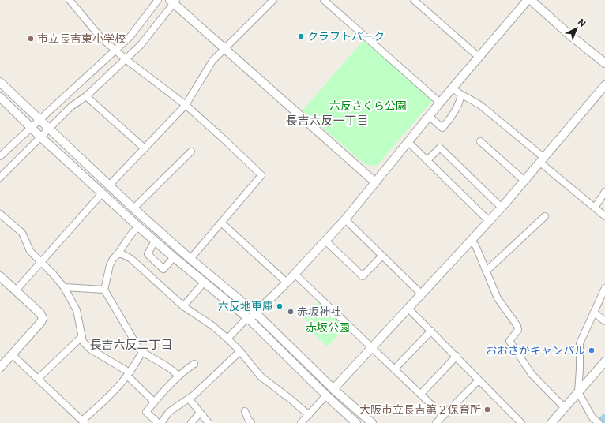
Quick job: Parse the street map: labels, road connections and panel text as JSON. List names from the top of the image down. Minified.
{"districts":["長吉六反一丁目","長吉六反二丁目"],"parks":["六反さくら公園","赤坂公園"],"places":["クラフトパーク","市立長吉東小学校","六反地車庫","赤坂神社","おおさかキャンパル","大阪市立長吉第２保育所"],"north":"top right"}
